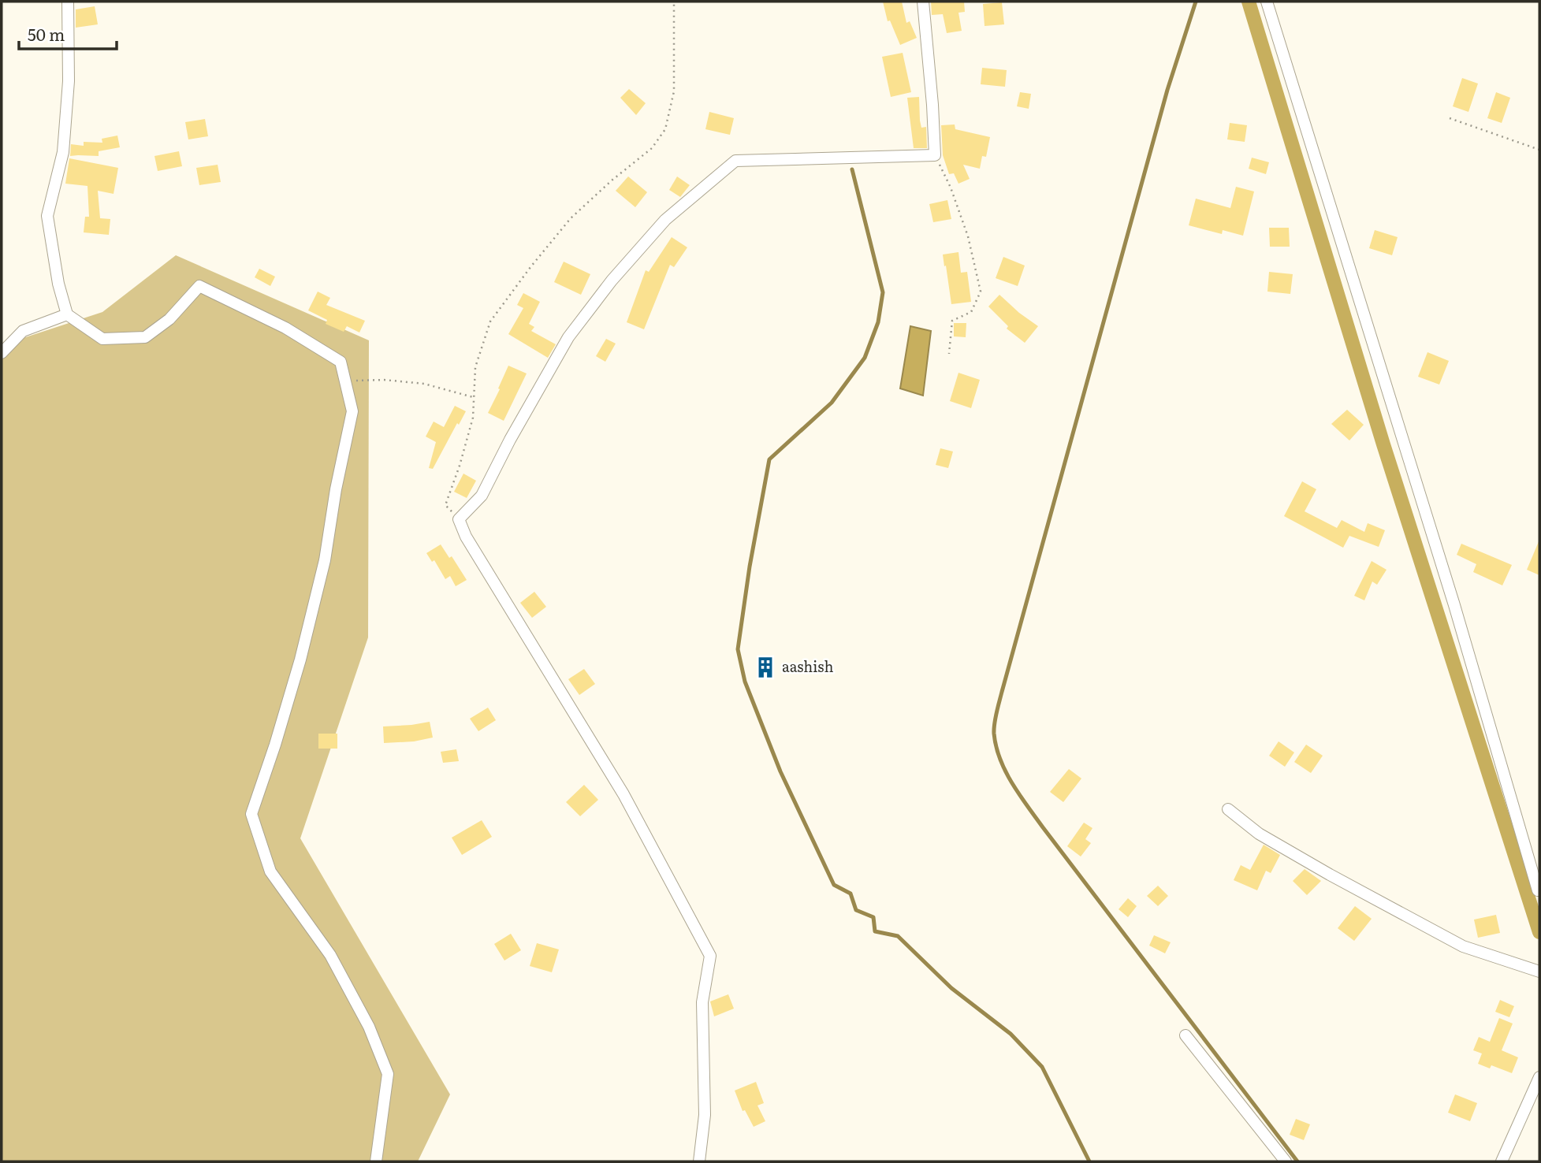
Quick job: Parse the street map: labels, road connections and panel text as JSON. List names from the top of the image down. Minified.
{"places":{"building":["aashish"]},"scale_bar":"50 m"}
